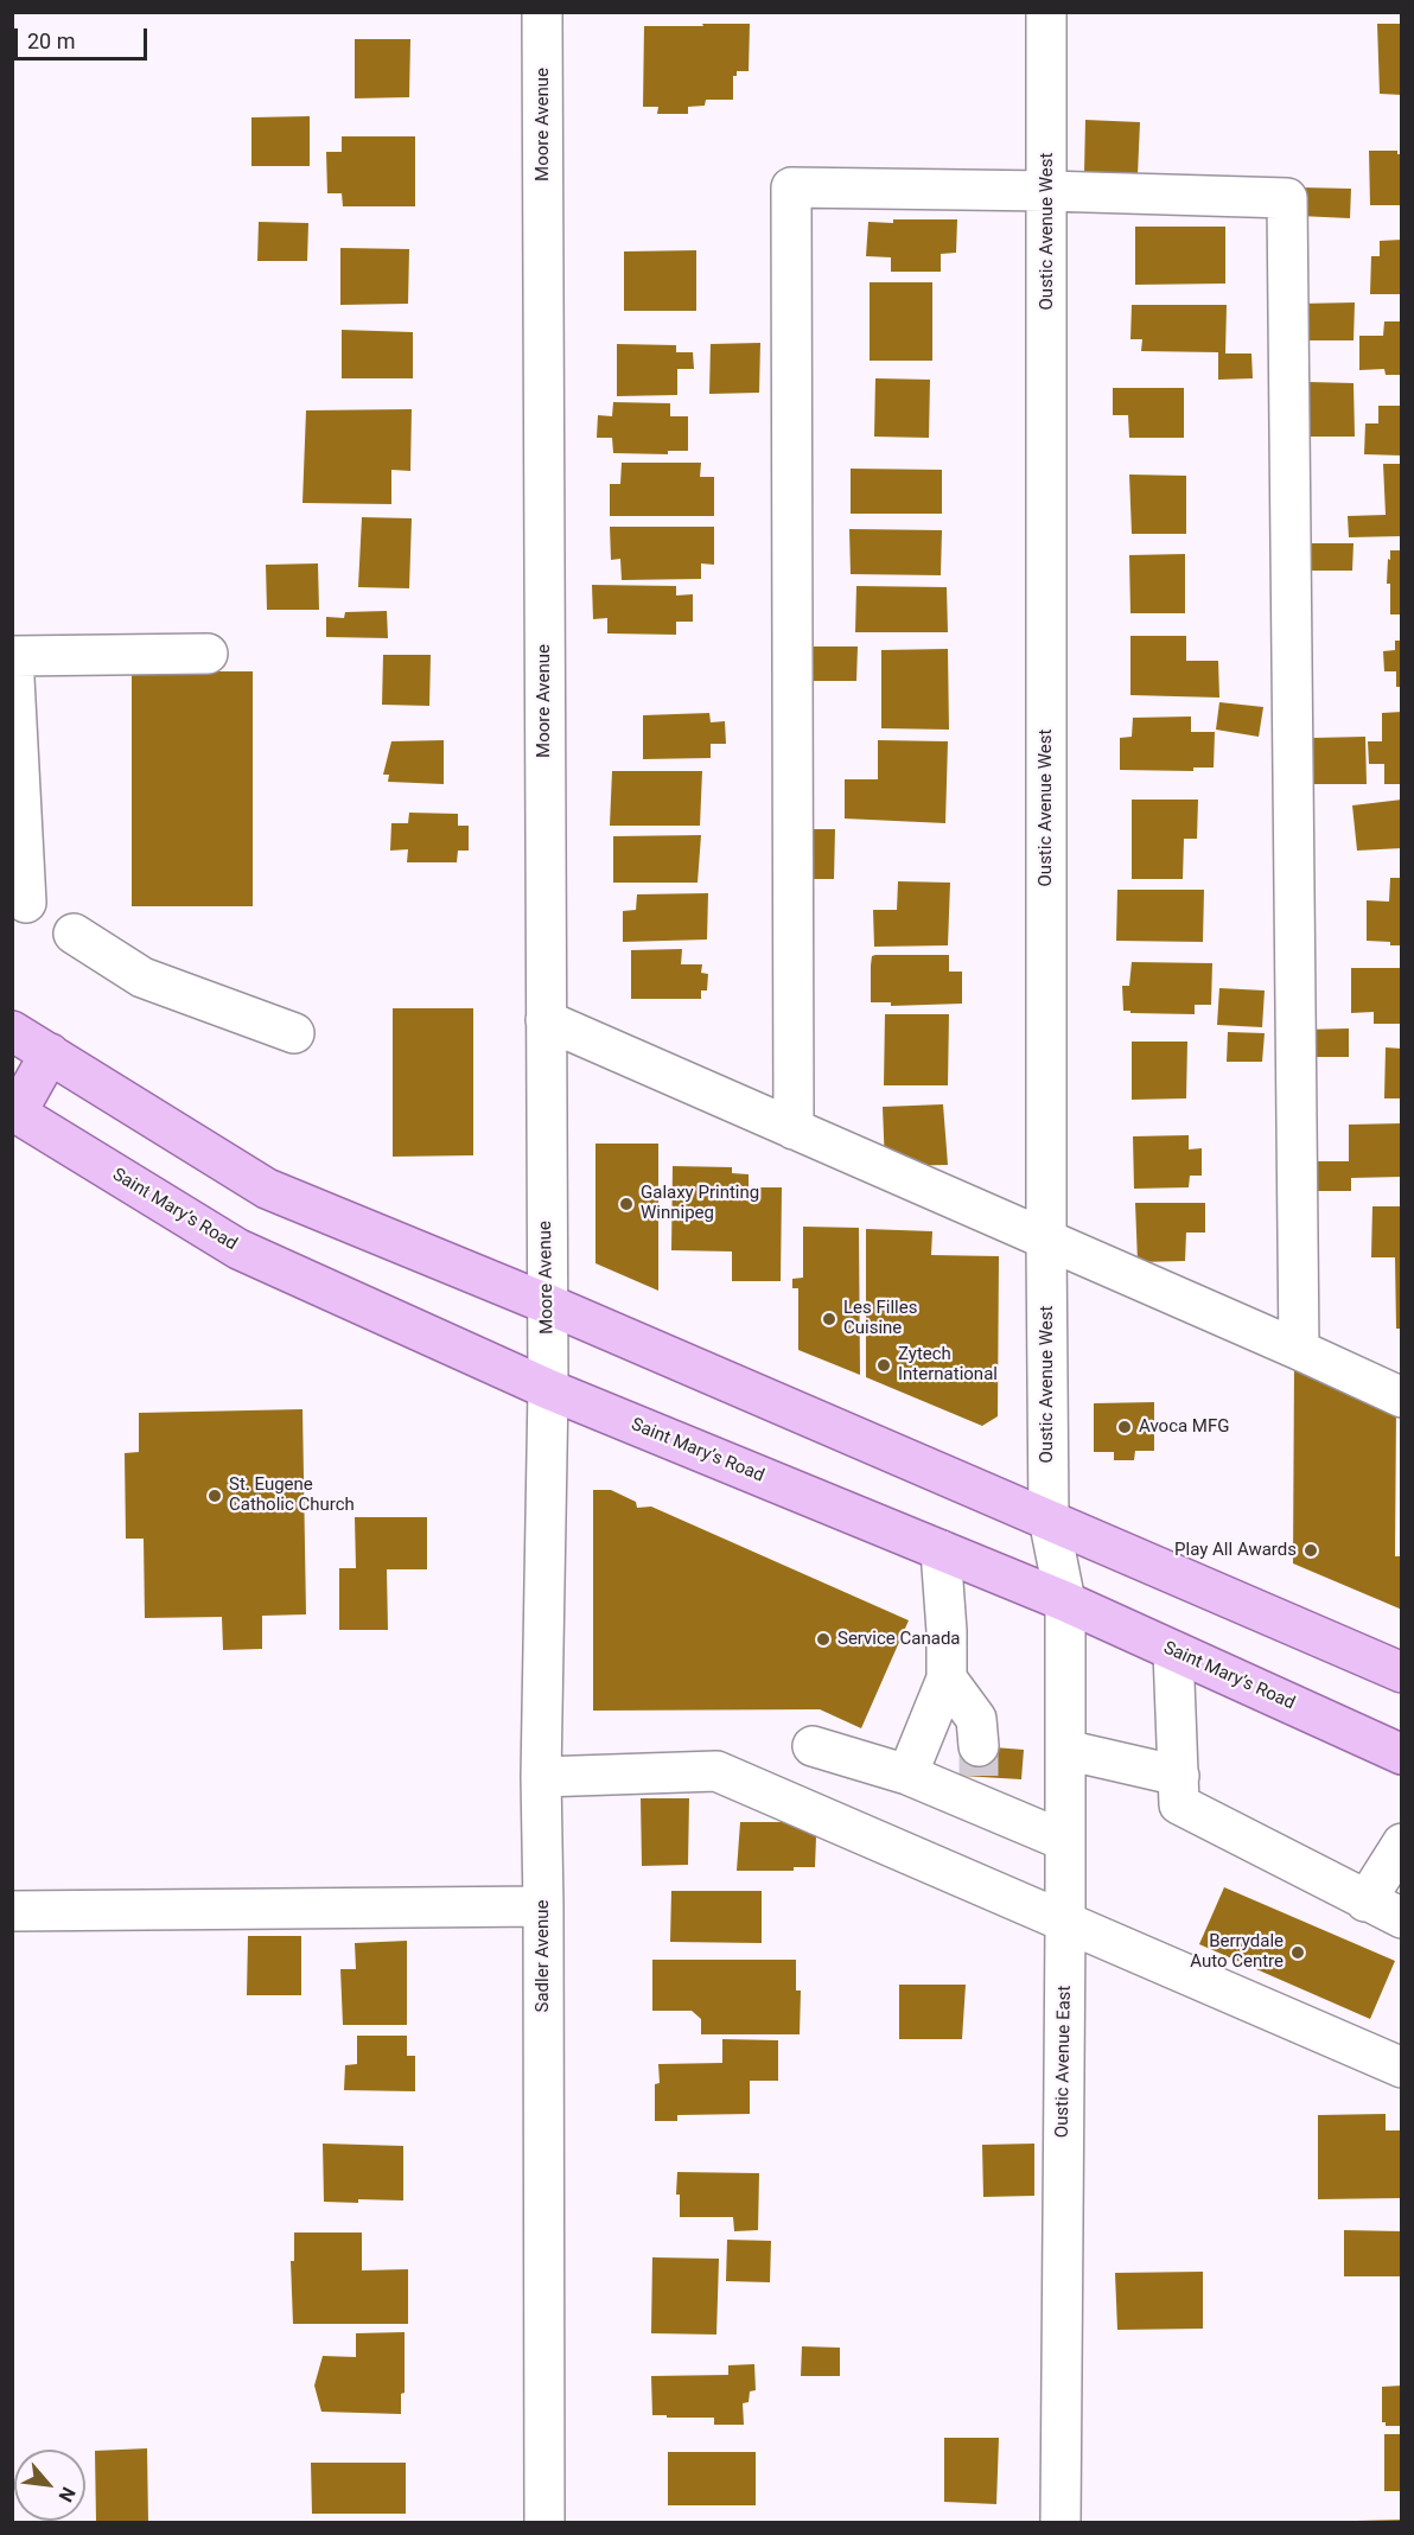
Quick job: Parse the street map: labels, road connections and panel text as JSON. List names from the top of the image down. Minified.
{"streets":{"main road":["Saint Mary’s Road"],"street":["Moore Avenue","Oustic Avenue West","Sadler Avenue","Oustic Avenue East"]},"crossings":[["Moore Avenue","Saint Mary’s Road"],["Moore Avenue","Sadler Avenue"],["Oustic Avenue West","Saint Mary’s Road"],["Oustic Avenue West","Oustic Avenue East"],["Saint Mary’s Road","Sadler Avenue"],["Saint Mary’s Road","Oustic Avenue East"]],"places":["Galaxy Printing Winnipeg","Les Filles Cuisine","Zytech International","Avoca MFG","St. Eugene Catholic Church","Play All Awards","Service Canada","Berrydale Auto Centre"],"scale_bar":"20 m","north":"bottom right"}
